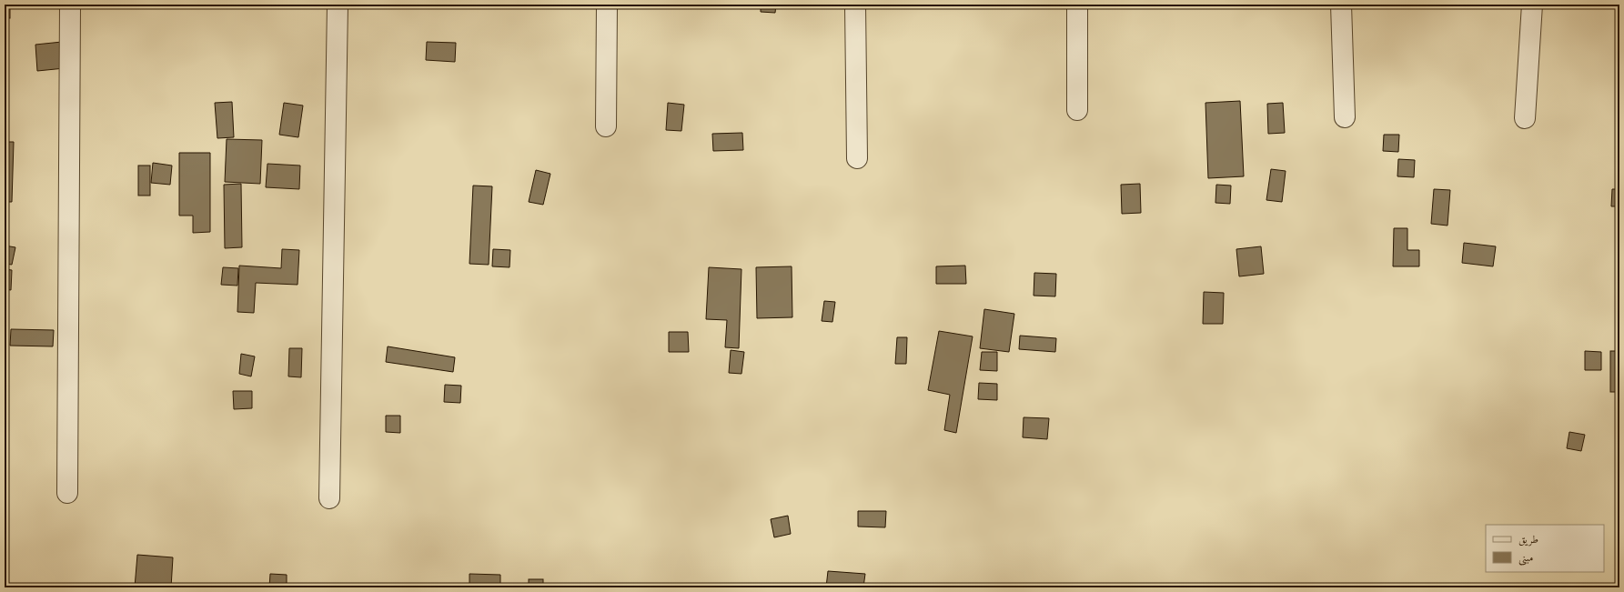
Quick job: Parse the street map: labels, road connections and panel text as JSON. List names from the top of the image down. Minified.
{"legend":["طريق","مبنى"]}
